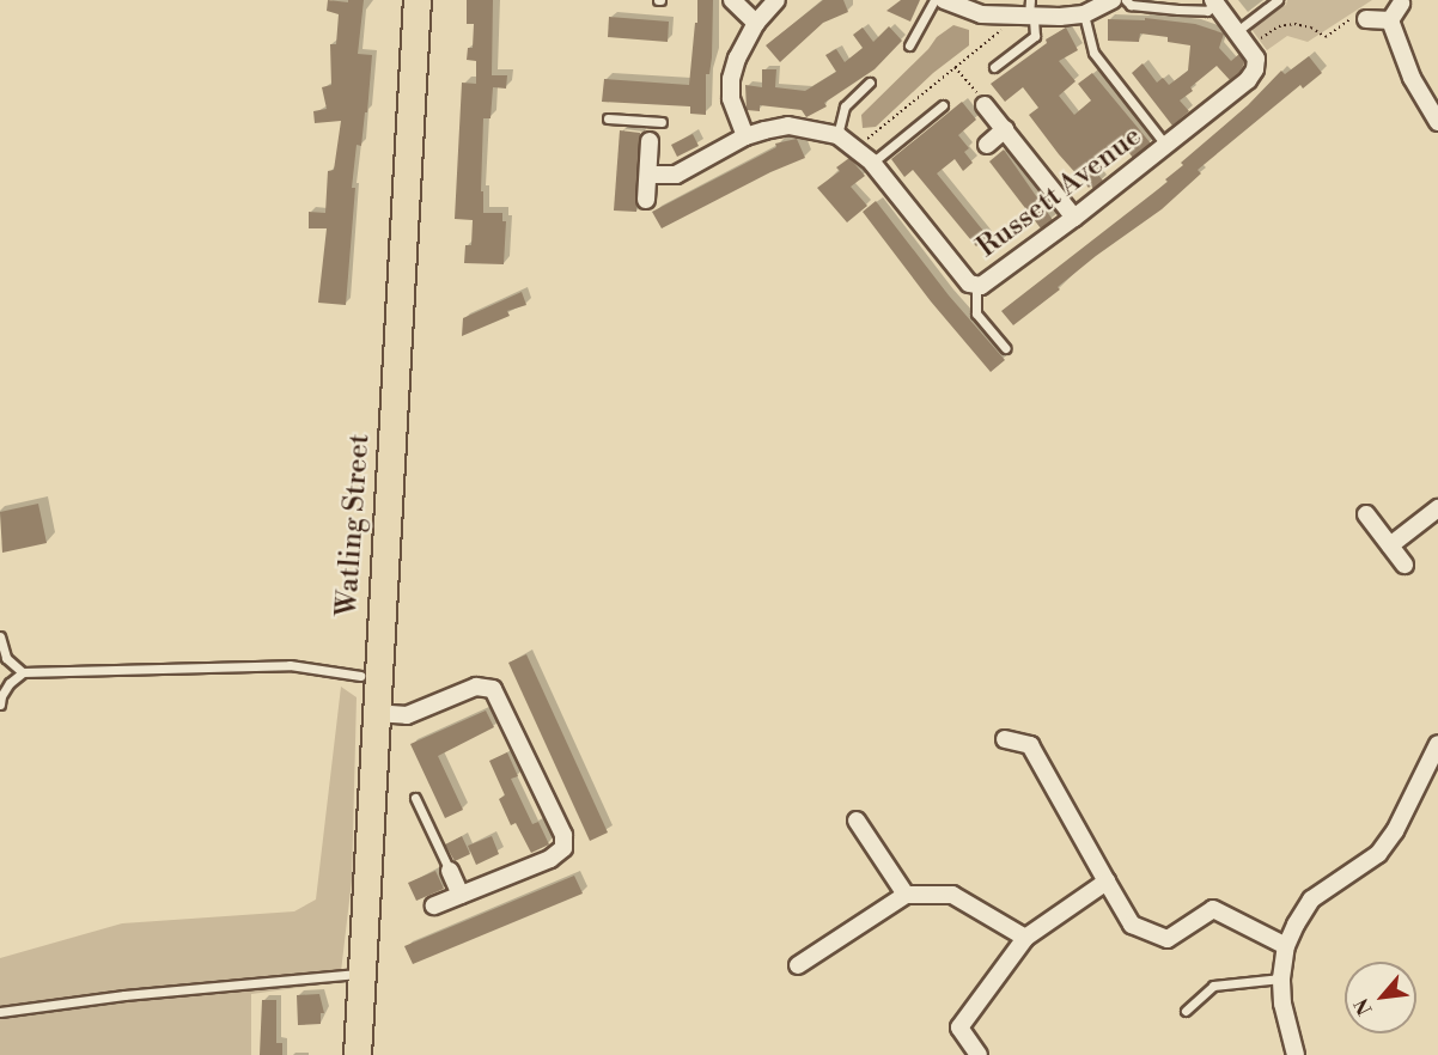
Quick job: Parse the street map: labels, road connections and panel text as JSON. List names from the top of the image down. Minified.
{"streets":{"highway":["Watling Street"],"street":["Russett Avenue"]},"north":"bottom left"}
